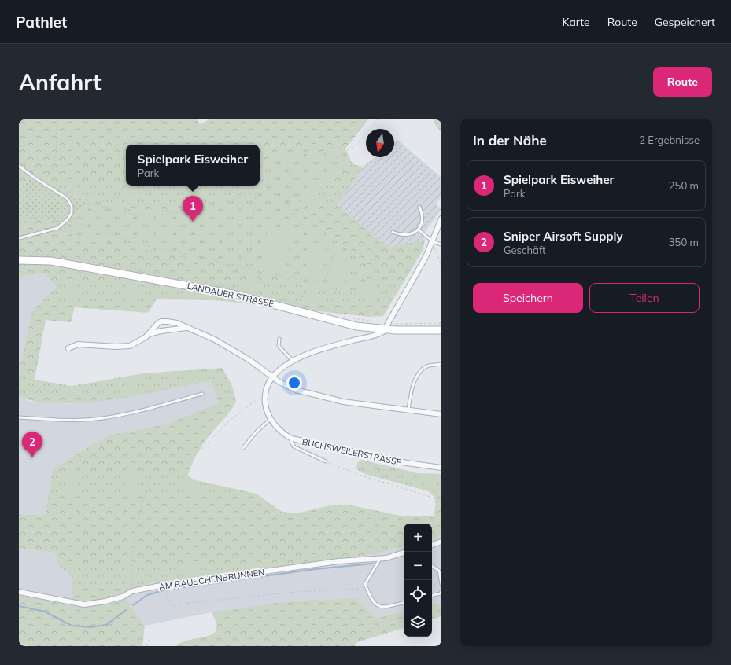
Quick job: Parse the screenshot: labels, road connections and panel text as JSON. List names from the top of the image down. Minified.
{"streets":{"main road":["LANDAUER STRASSE"],"street":["BUCHSWEILERSTRASSE","AM RAUSCHENBRUNNEN"]},"crossings":[["LANDAUER STRASSE","BUCHSWEILERSTRASSE"]],"north":"bottom","page":{"header":"Pathlet","nav":["Karte","Route","Gespeichert"],"buttons":["Route",["Speichern","Teilen"]],"title":"Anfahrt","heading":["In der Nähe","2 Ergebnisse"],"popup":["Spielpark Eisweiher","Park"],"list":[{"mark":"1","name":"Spielpark Eisweiher","note":"Park","value":"250 m"},{"mark":"2","name":"Sniper Airsoft Supply","note":"Geschäft","value":"350 m"}],"pins":["1","2"],"map_buttons":["+","−"]}}
